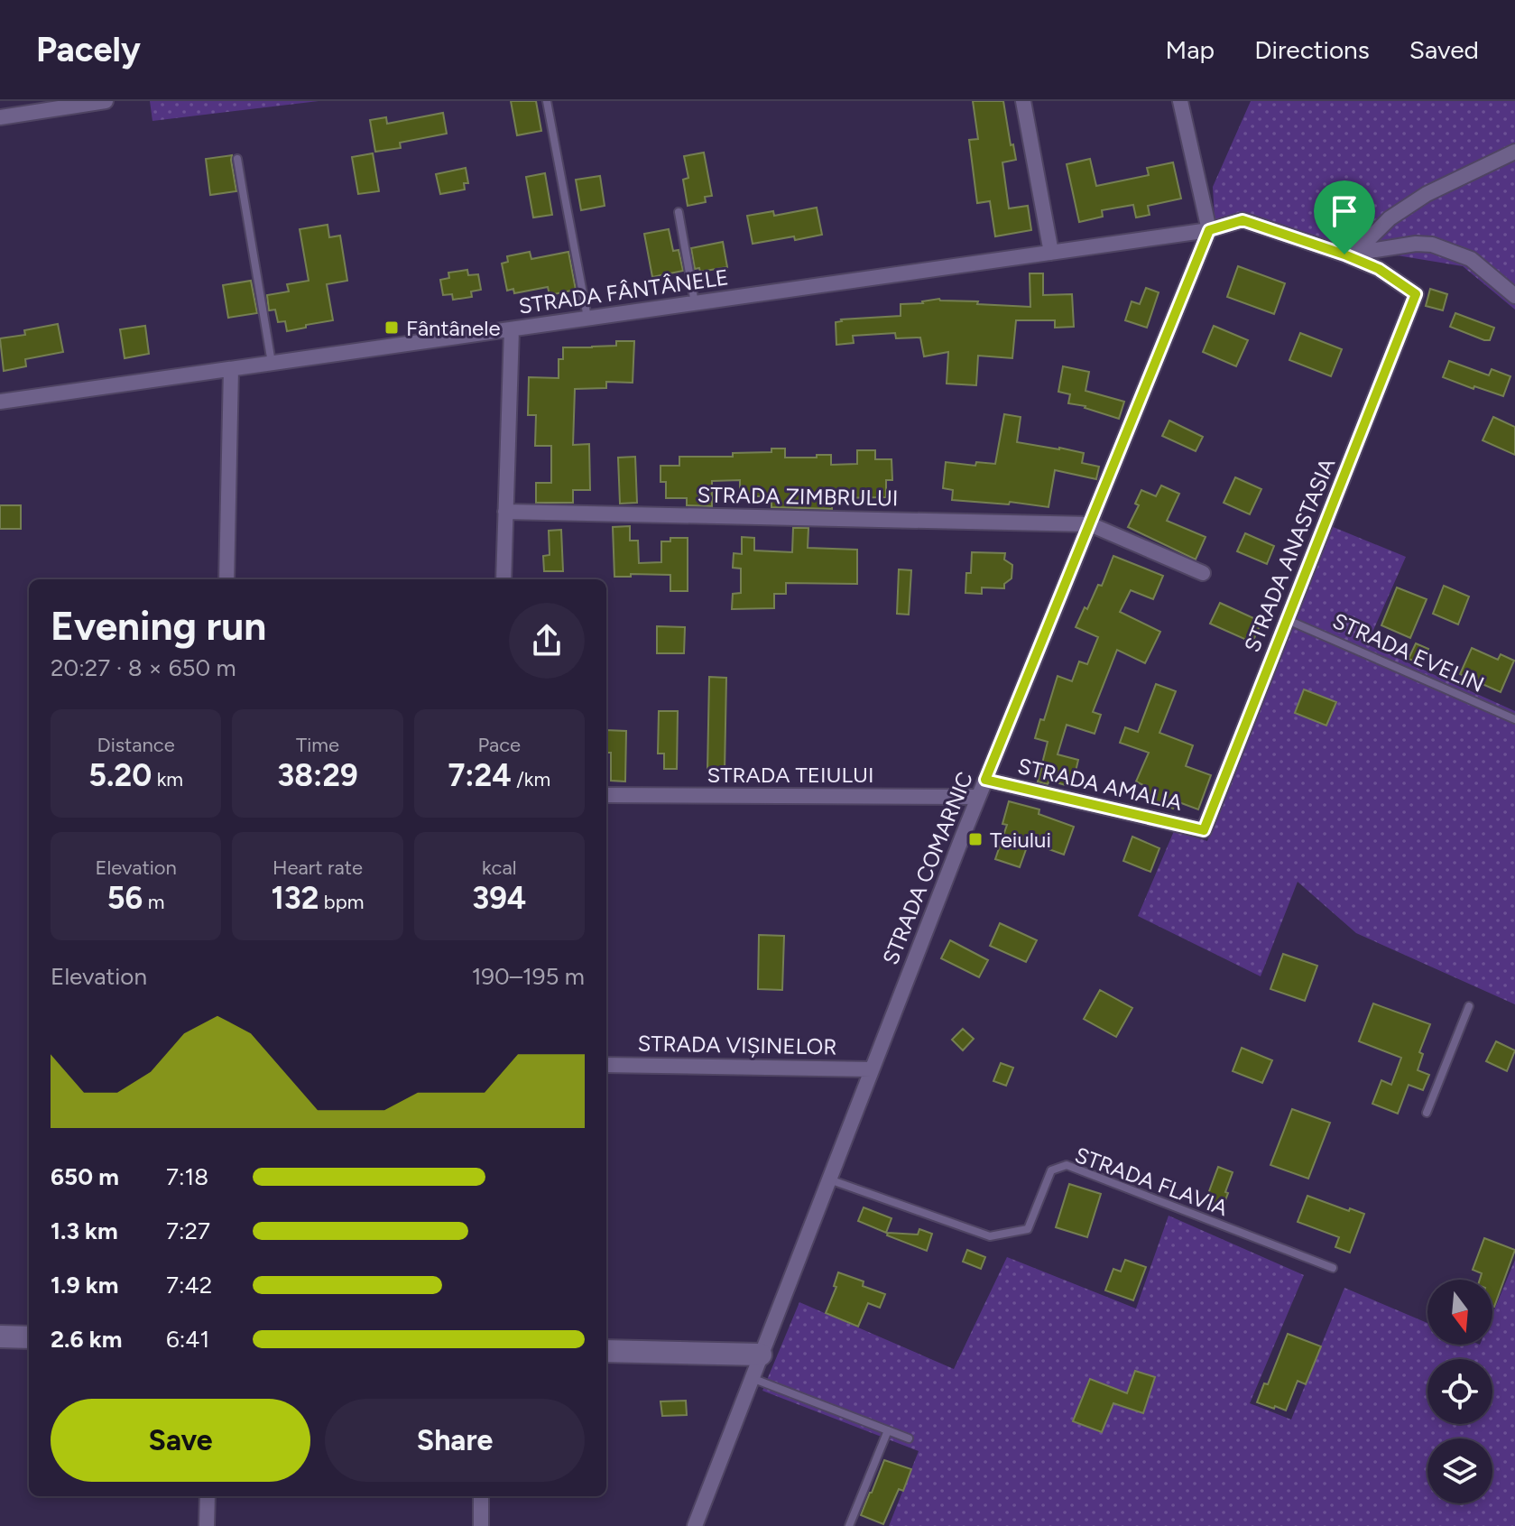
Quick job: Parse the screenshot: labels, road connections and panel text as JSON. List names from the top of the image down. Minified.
{"streets":{"street":["STRADA FÂNTÂNELE","STRADA ZIMBRULUI","STRADA ANASTASIA","STRADA TEIULUI","STRADA AMALIA","STRADA COMARNIC","STRADA VIȘINELOR"],"lane":["STRADA EVELIN","STRADA FLAVIA"]},"crossings":[["STRADA FÂNTÂNELE","STRADA ANASTASIA"],["STRADA FÂNTÂNELE","STRADA COMARNIC"],["STRADA ZIMBRULUI","STRADA COMARNIC"],["STRADA ANASTASIA","STRADA EVELIN"],["STRADA ANASTASIA","STRADA AMALIA"],["STRADA TEIULUI","STRADA COMARNIC"],["STRADA AMALIA","STRADA COMARNIC"],["STRADA COMARNIC","STRADA VIȘINELOR"],["STRADA COMARNIC","STRADA FLAVIA"]],"places":{"transit":["Fântânele","Teiului"]},"north":"bottom","page":{"header":"Pacely","nav":["Map","Directions","Saved"],"heading":["Evening run","20:27 · 8 × 650 m"],"stats":[["Distance","5.20 km"],["Time","38:29"],["Pace","7:24 /km"],["Elevation","56 m"],["Heart rate","132 bpm"],["kcal","394"]],"chart":["Elevation","190–195 m"],"list":[{"name":"650 m","note":"7:18"},{"name":"1.3 km","note":"7:27"},{"name":"1.9 km","note":"7:42"},{"name":"2.6 km","note":"6:41"}],"buttons":["Save","Share"]}}
